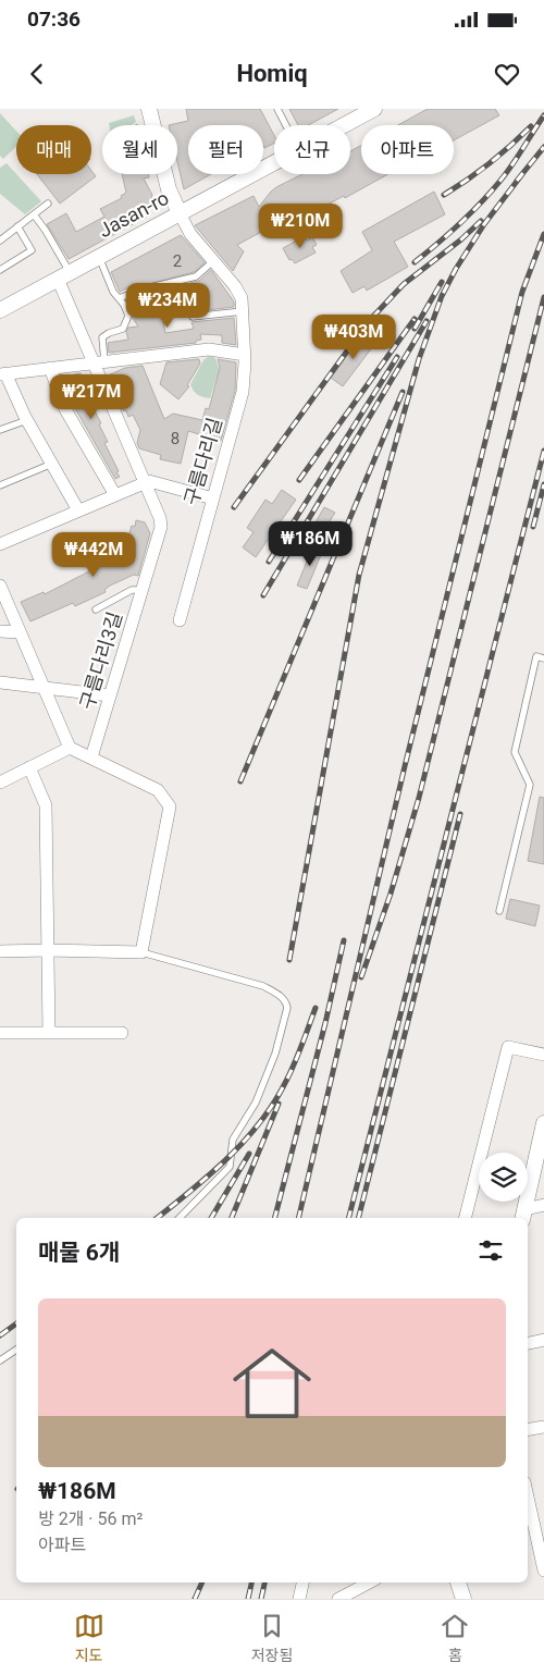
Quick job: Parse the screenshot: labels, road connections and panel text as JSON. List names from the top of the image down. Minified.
{"streets":{"street":["Jasan-ro","구름다리길","구름다리3길"]},"crossings":[["Jasan-ro","구름다리길"]],"house_numbers":["2","8"],"page":{"status":"07:36","header":"Homiq","chip":["매매","월세","필터","신규","아파트"],"price":["₩210M","₩234M","₩403M","₩217M","₩186M","₩442M"],"heading":"매물 6개","list":[{"name":"₩186M","note":"방 2개 · 56 m² · 아파트"}],"tabs":["지도","저장됨","홈"]}}
